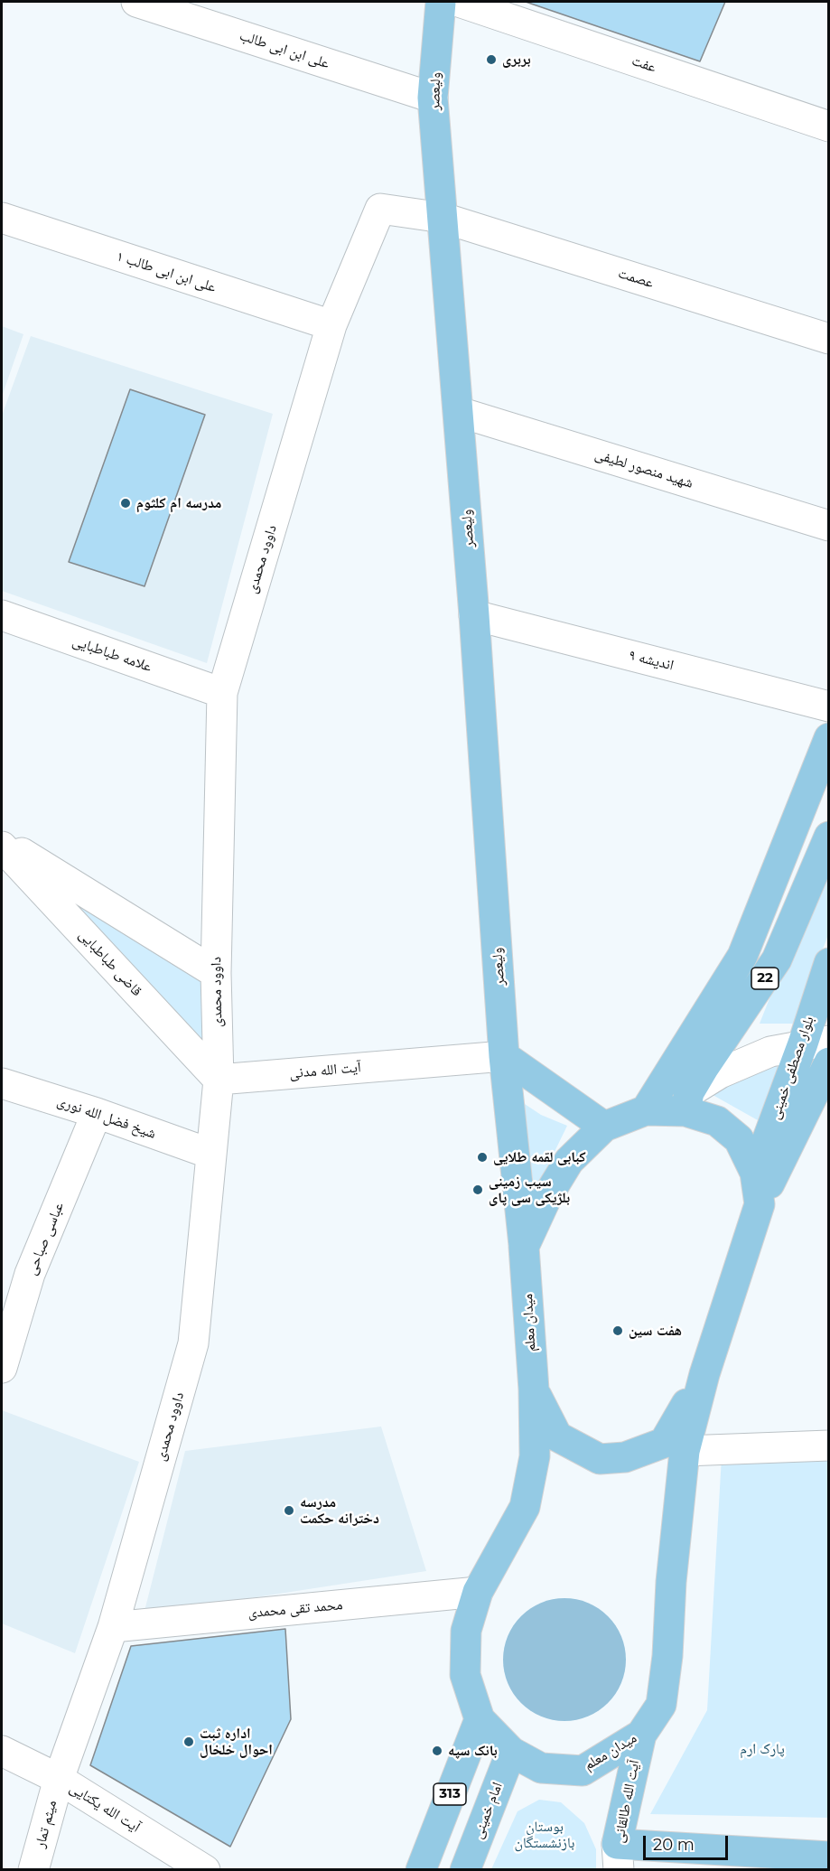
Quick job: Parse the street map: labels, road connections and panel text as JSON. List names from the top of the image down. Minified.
{"streets":{"main road":["ولیعصر","22","بلوار مصطفی خمینی","میدان معلم","313","آیت الله طالقانی","امام خمینی"],"street":["علی ابن ابی طالب","عفت","علی ابن ابی طالب ۱","عصمت","شهید منصور لطیفی","داوود محمدی","علامه طباطبایی","اندیشه ۹","قاضی طباطبایی","آیت الله مدنی","شیخ فضل الله نوری","عباسی صباحی","محمد تقی محمدی","آیت الله یکتایی","میثم تمار"]},"crossings":[["علی ابن ابی طالب","ولیعصر"],["ولیعصر","عصمت"],["ولیعصر","شهید منصور لطیفی"],["ولیعصر","اندیشه ۹"],["ولیعصر","آیت الله مدنی"],["ولیعصر","میدان معلم"],["علی ابن ابی طالب ۱","داوود محمدی"],["عصمت","داوود محمدی"],["داوود محمدی","علامه طباطبایی"],["داوود محمدی","قاضی طباطبایی"],["داوود محمدی","آیت الله مدنی"],["داوود محمدی","شیخ فضل الله نوری"],["داوود محمدی","محمد تقی محمدی"],["داوود محمدی","آیت الله یکتایی"],["داوود محمدی","میثم تمار"],["قاضی طباطبایی","آیت الله مدنی"],["22","میدان معلم"],["بلوار مصطفی خمینی","میدان معلم"],["شیخ فضل الله نوری","عباسی صباحی"],["میدان معلم","محمد تقی محمدی"],["میدان معلم","313"],["میدان معلم","آیت الله طالقانی"],["میدان معلم","امام خمینی"],["آیت الله یکتایی","میثم تمار"]],"parks":["پارک ارم","بوستان بازنشستگان"],"places":["بربری","مدرسه ام کلثوم","کبابی لقمه طلایی","سیب زمینی بلژیکی سی پای","هفت سین","مدرسه دخترانه حکمت","اداره ثبت احوال خلخال","بانک سپه"],"scale_bar":"20 m"}
